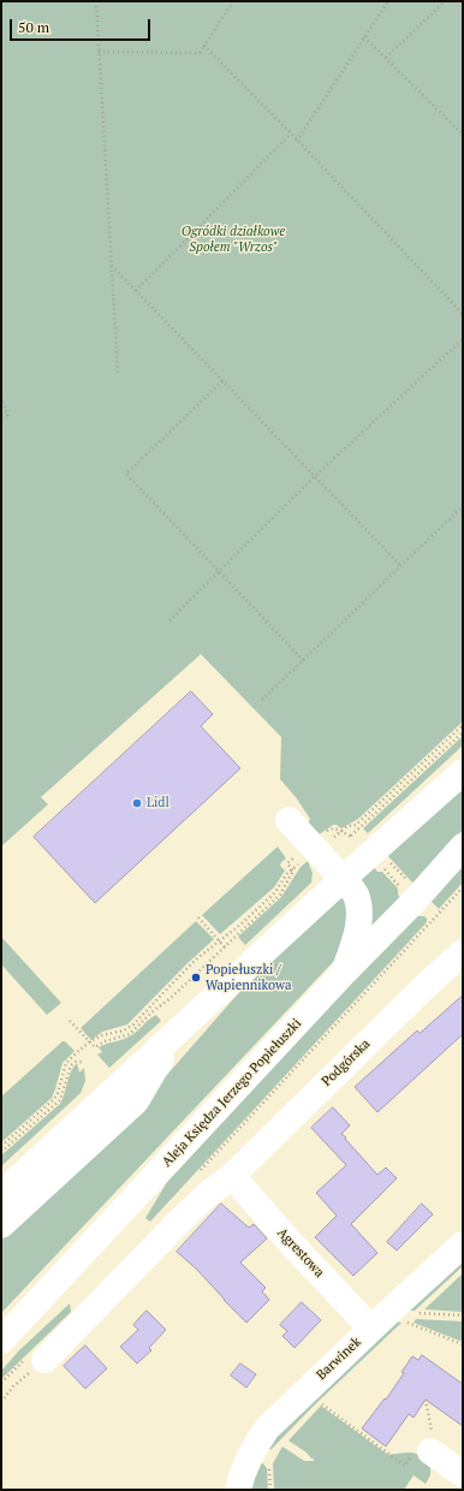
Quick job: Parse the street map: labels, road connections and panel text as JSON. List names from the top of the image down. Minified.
{"streets":{"main road":["Podgórska","Aleja Księdza Jerzego Popiełuszki","Agrestowa","Barwinek"]},"crossings":[["Podgórska","Agrestowa"],["Agrestowa","Barwinek"]],"parks":["Ogródki działkowe Społem \"Wrzos\""],"places":["Lidl","Popiełuszki / Wapiennikowa"],"scale_bar":"50 m"}
